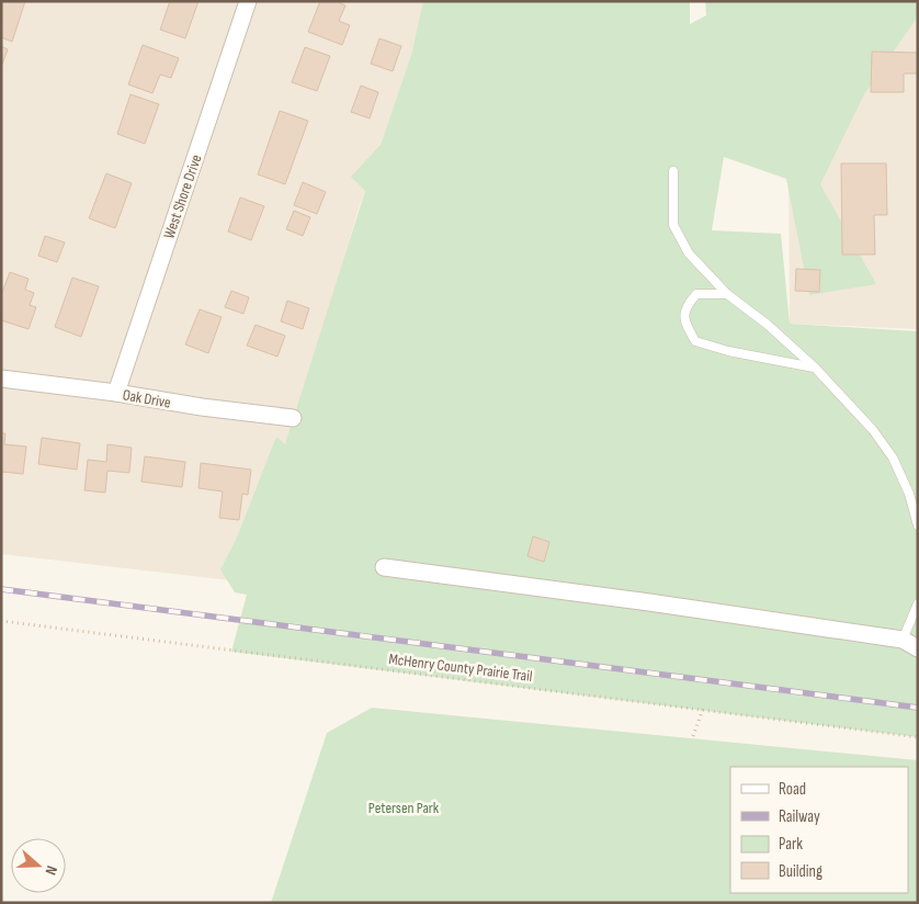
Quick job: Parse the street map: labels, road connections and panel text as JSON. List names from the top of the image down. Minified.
{"streets":{"street":["West Shore Drive","Oak Drive"],"path":["McHenry County Prairie Trail"]},"crossings":[["West Shore Drive","Oak Drive"]],"parks":["Petersen Park"],"legend":["Road","Railway","Park","Building"],"north":"right"}
